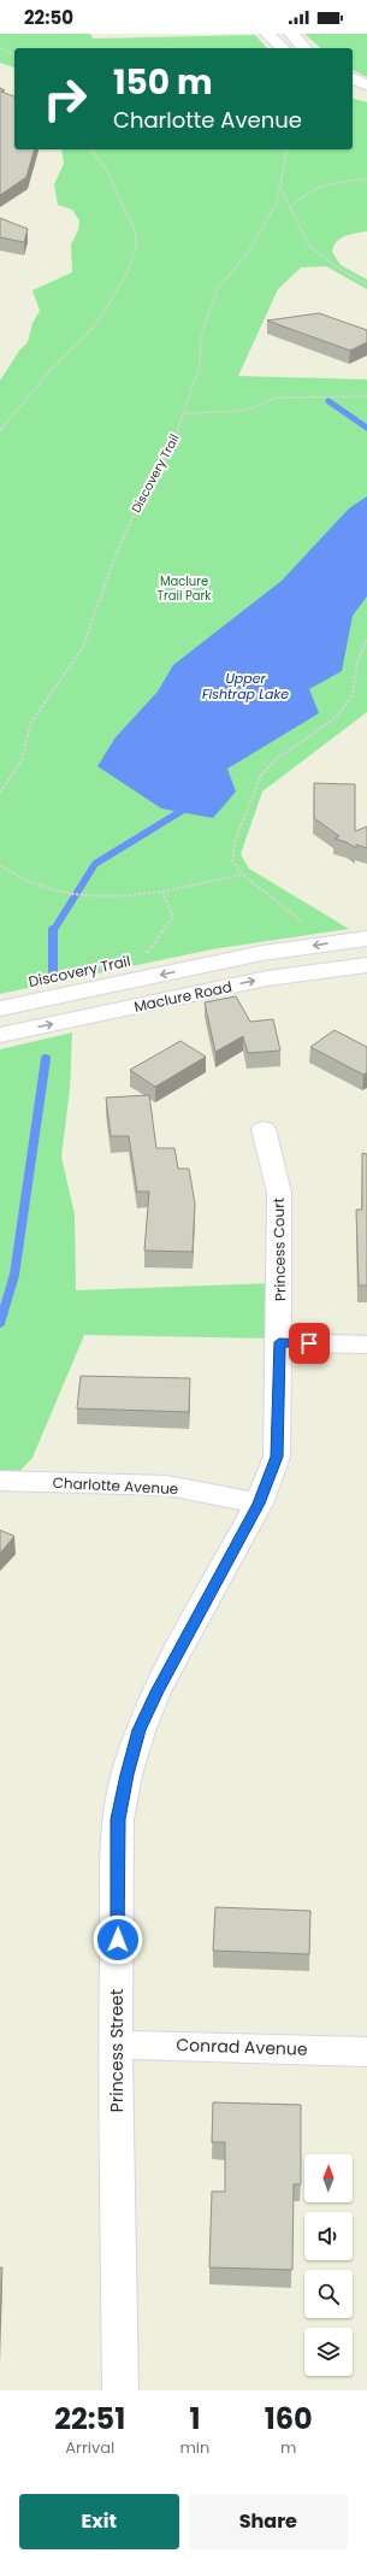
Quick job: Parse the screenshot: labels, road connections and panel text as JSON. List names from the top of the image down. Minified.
{"streets":{"main road":["Maclure Road"],"street":["Princess Court","Charlotte Avenue","Conrad Avenue","Princess Street"],"path":["Discovery Trail"]},"crossings":[["Princess Court","Princess Street"],["Charlotte Avenue","Princess Street"],["Conrad Avenue","Princess Street"]],"water":["Upper Fishtrap Lake"],"parks":["Maclure Trail Park"],"north":"top","page":{"status":"22:50","turn":["150 m","Charlotte Avenue"],"eta":["22:51","Arrival","1","min","160","m"],"buttons":["Exit","Share"]}}
